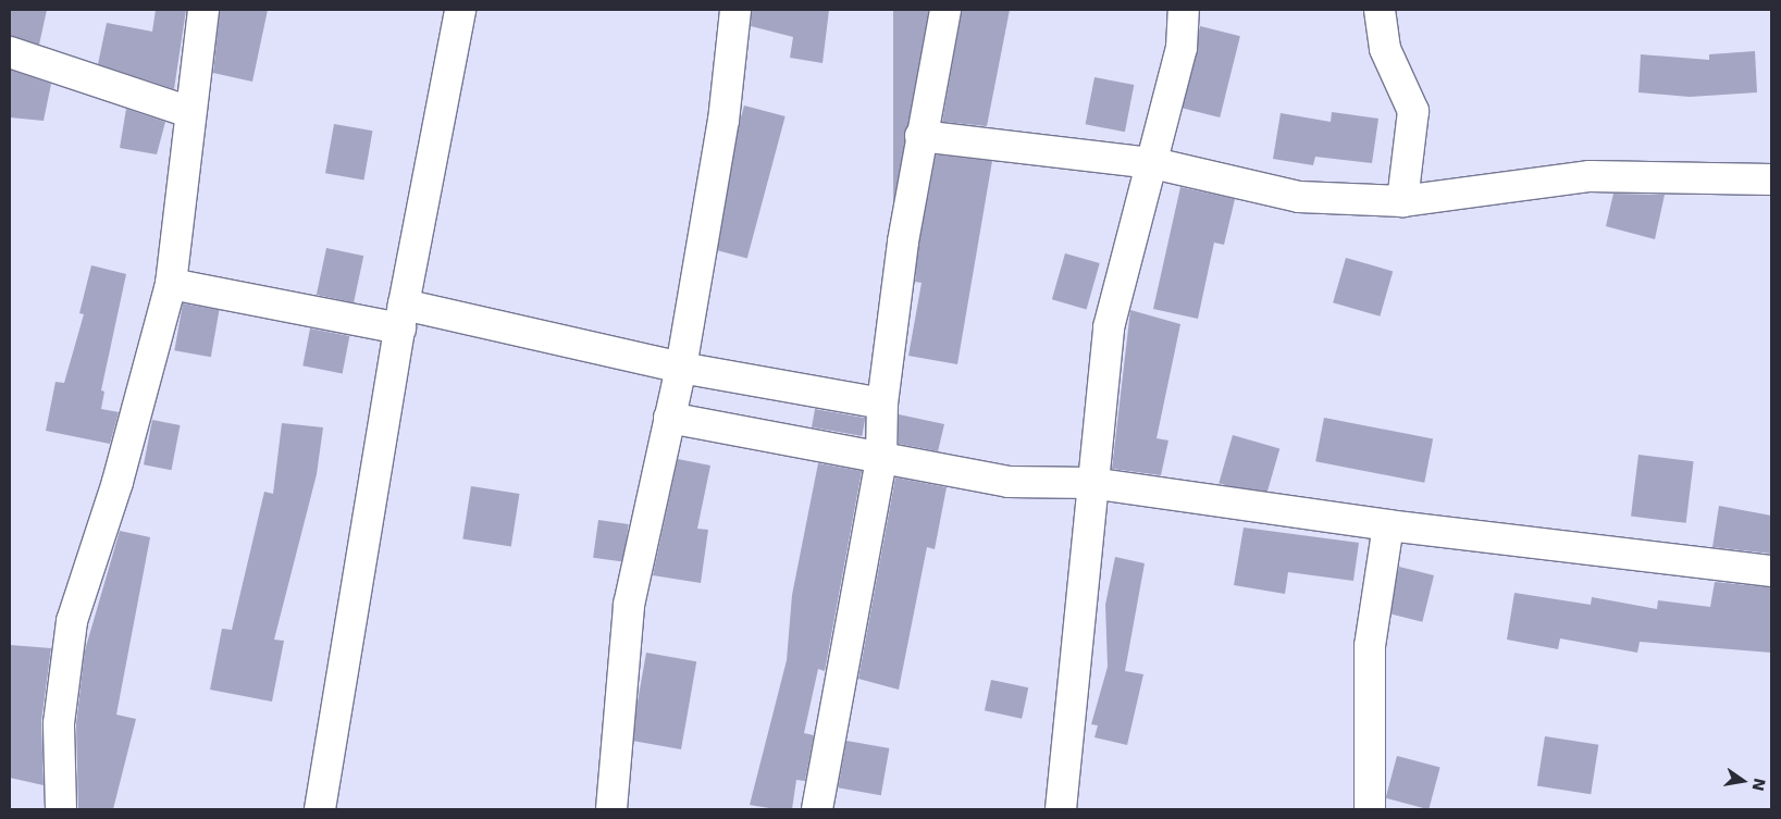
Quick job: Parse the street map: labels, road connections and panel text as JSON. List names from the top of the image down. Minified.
{"north":"right"}
